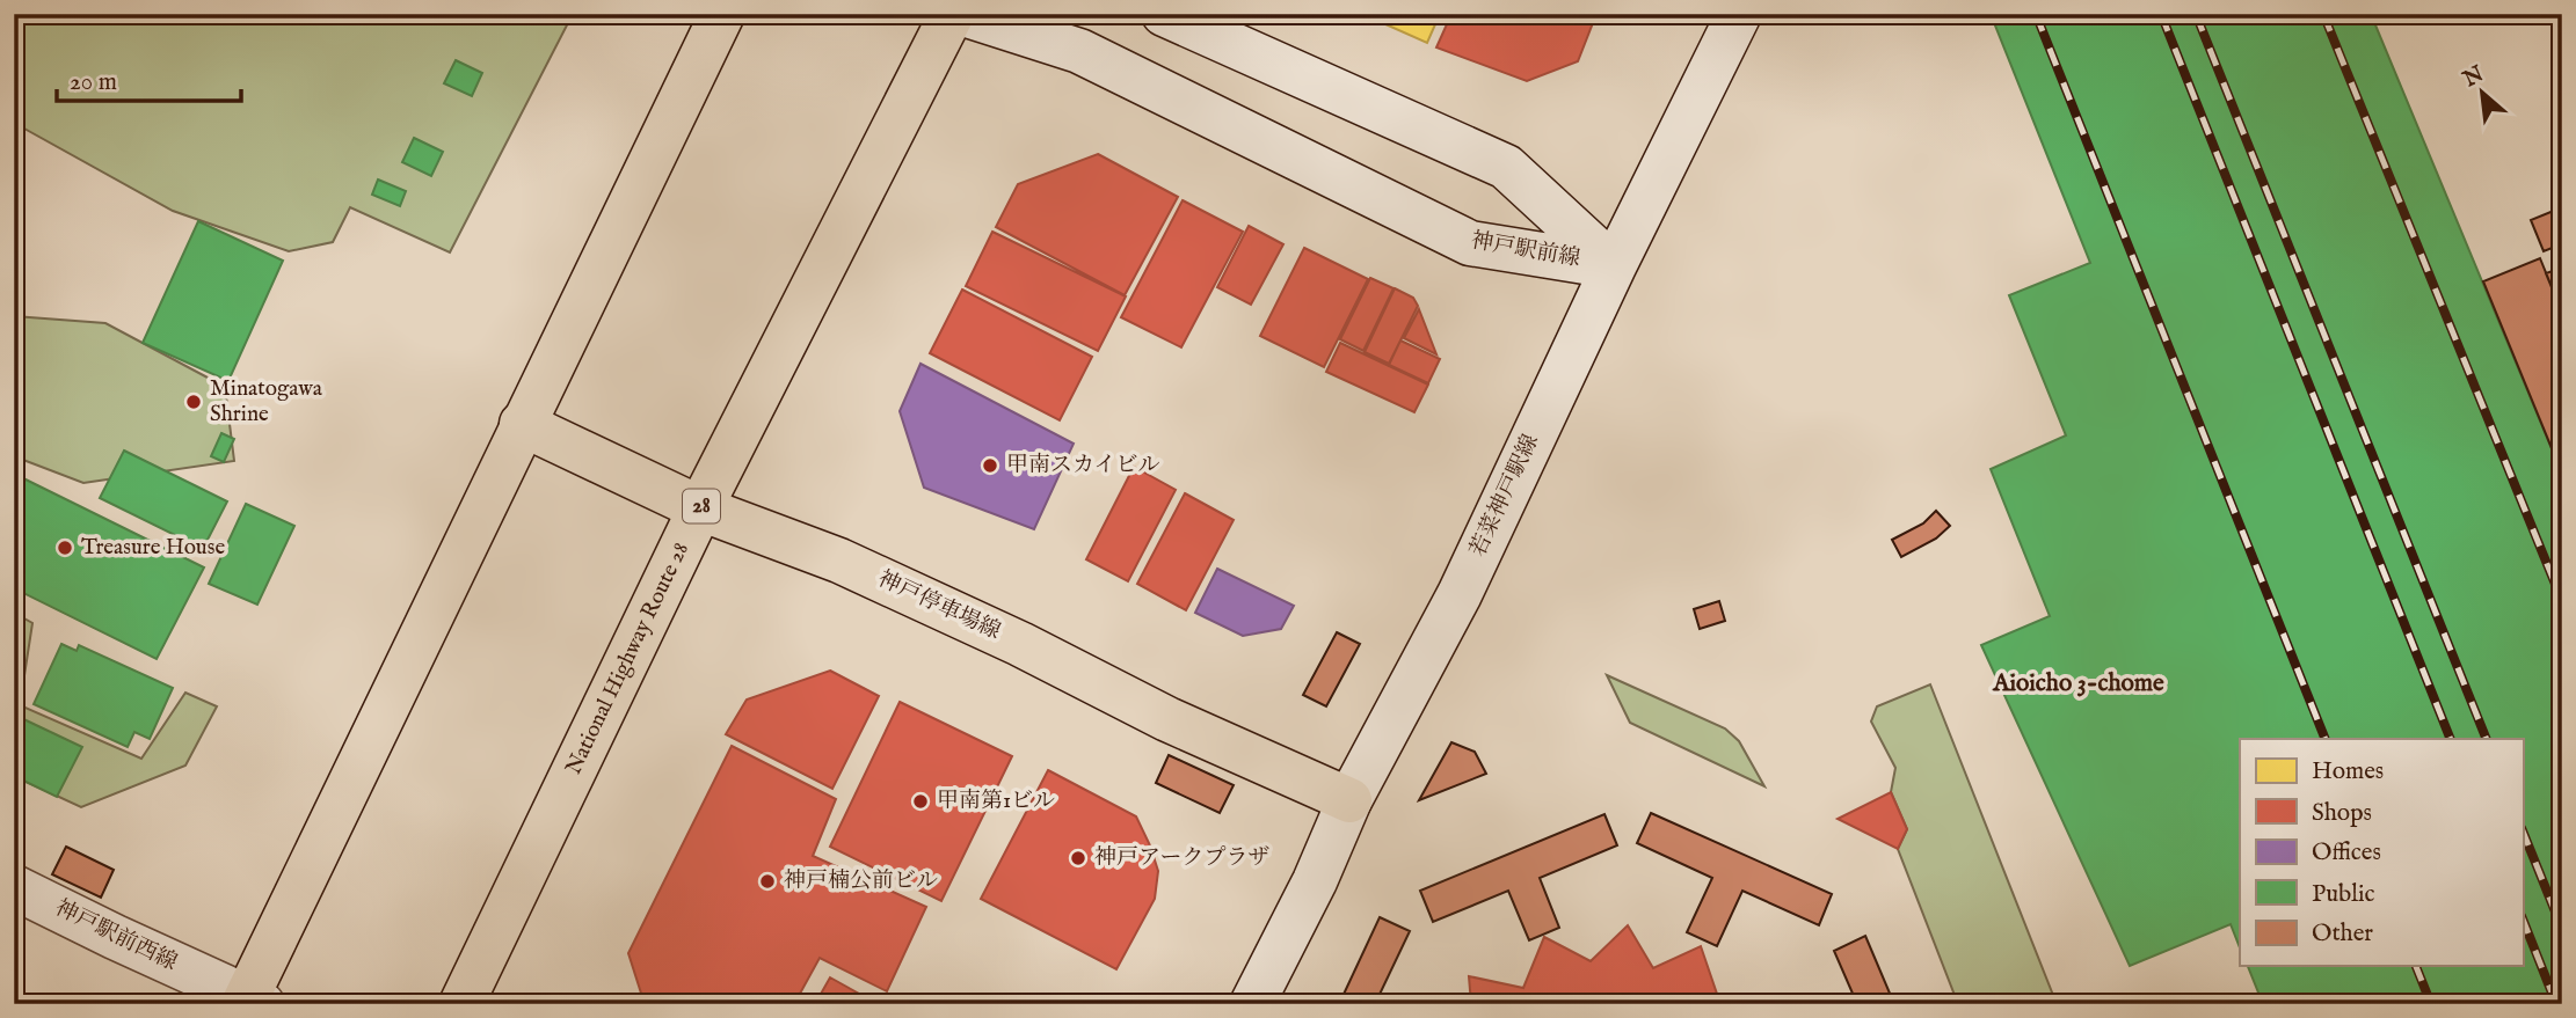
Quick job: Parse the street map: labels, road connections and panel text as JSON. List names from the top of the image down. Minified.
{"streets":{"main road":["28","神戸停車場線","National Highway Route 28"],"street":["神戸駅前線","若菜神戸駅線","神戸駅前西線"]},"crossings":[["神戸駅前線","若菜神戸駅線"],["若菜神戸駅線","神戸停車場線"],["神戸停車場線","National Highway Route 28"]],"districts":["Aioicho 3-chome"],"places":["Minatogawa Shrine","甲南スカイビル","Treasure House","甲南第1ビル","神戸アークプラザ","神戸楠公前ビル"],"legend":["Homes","Shops","Offices","Public","Other"],"scale_bar":"20 m","north":"top left"}
